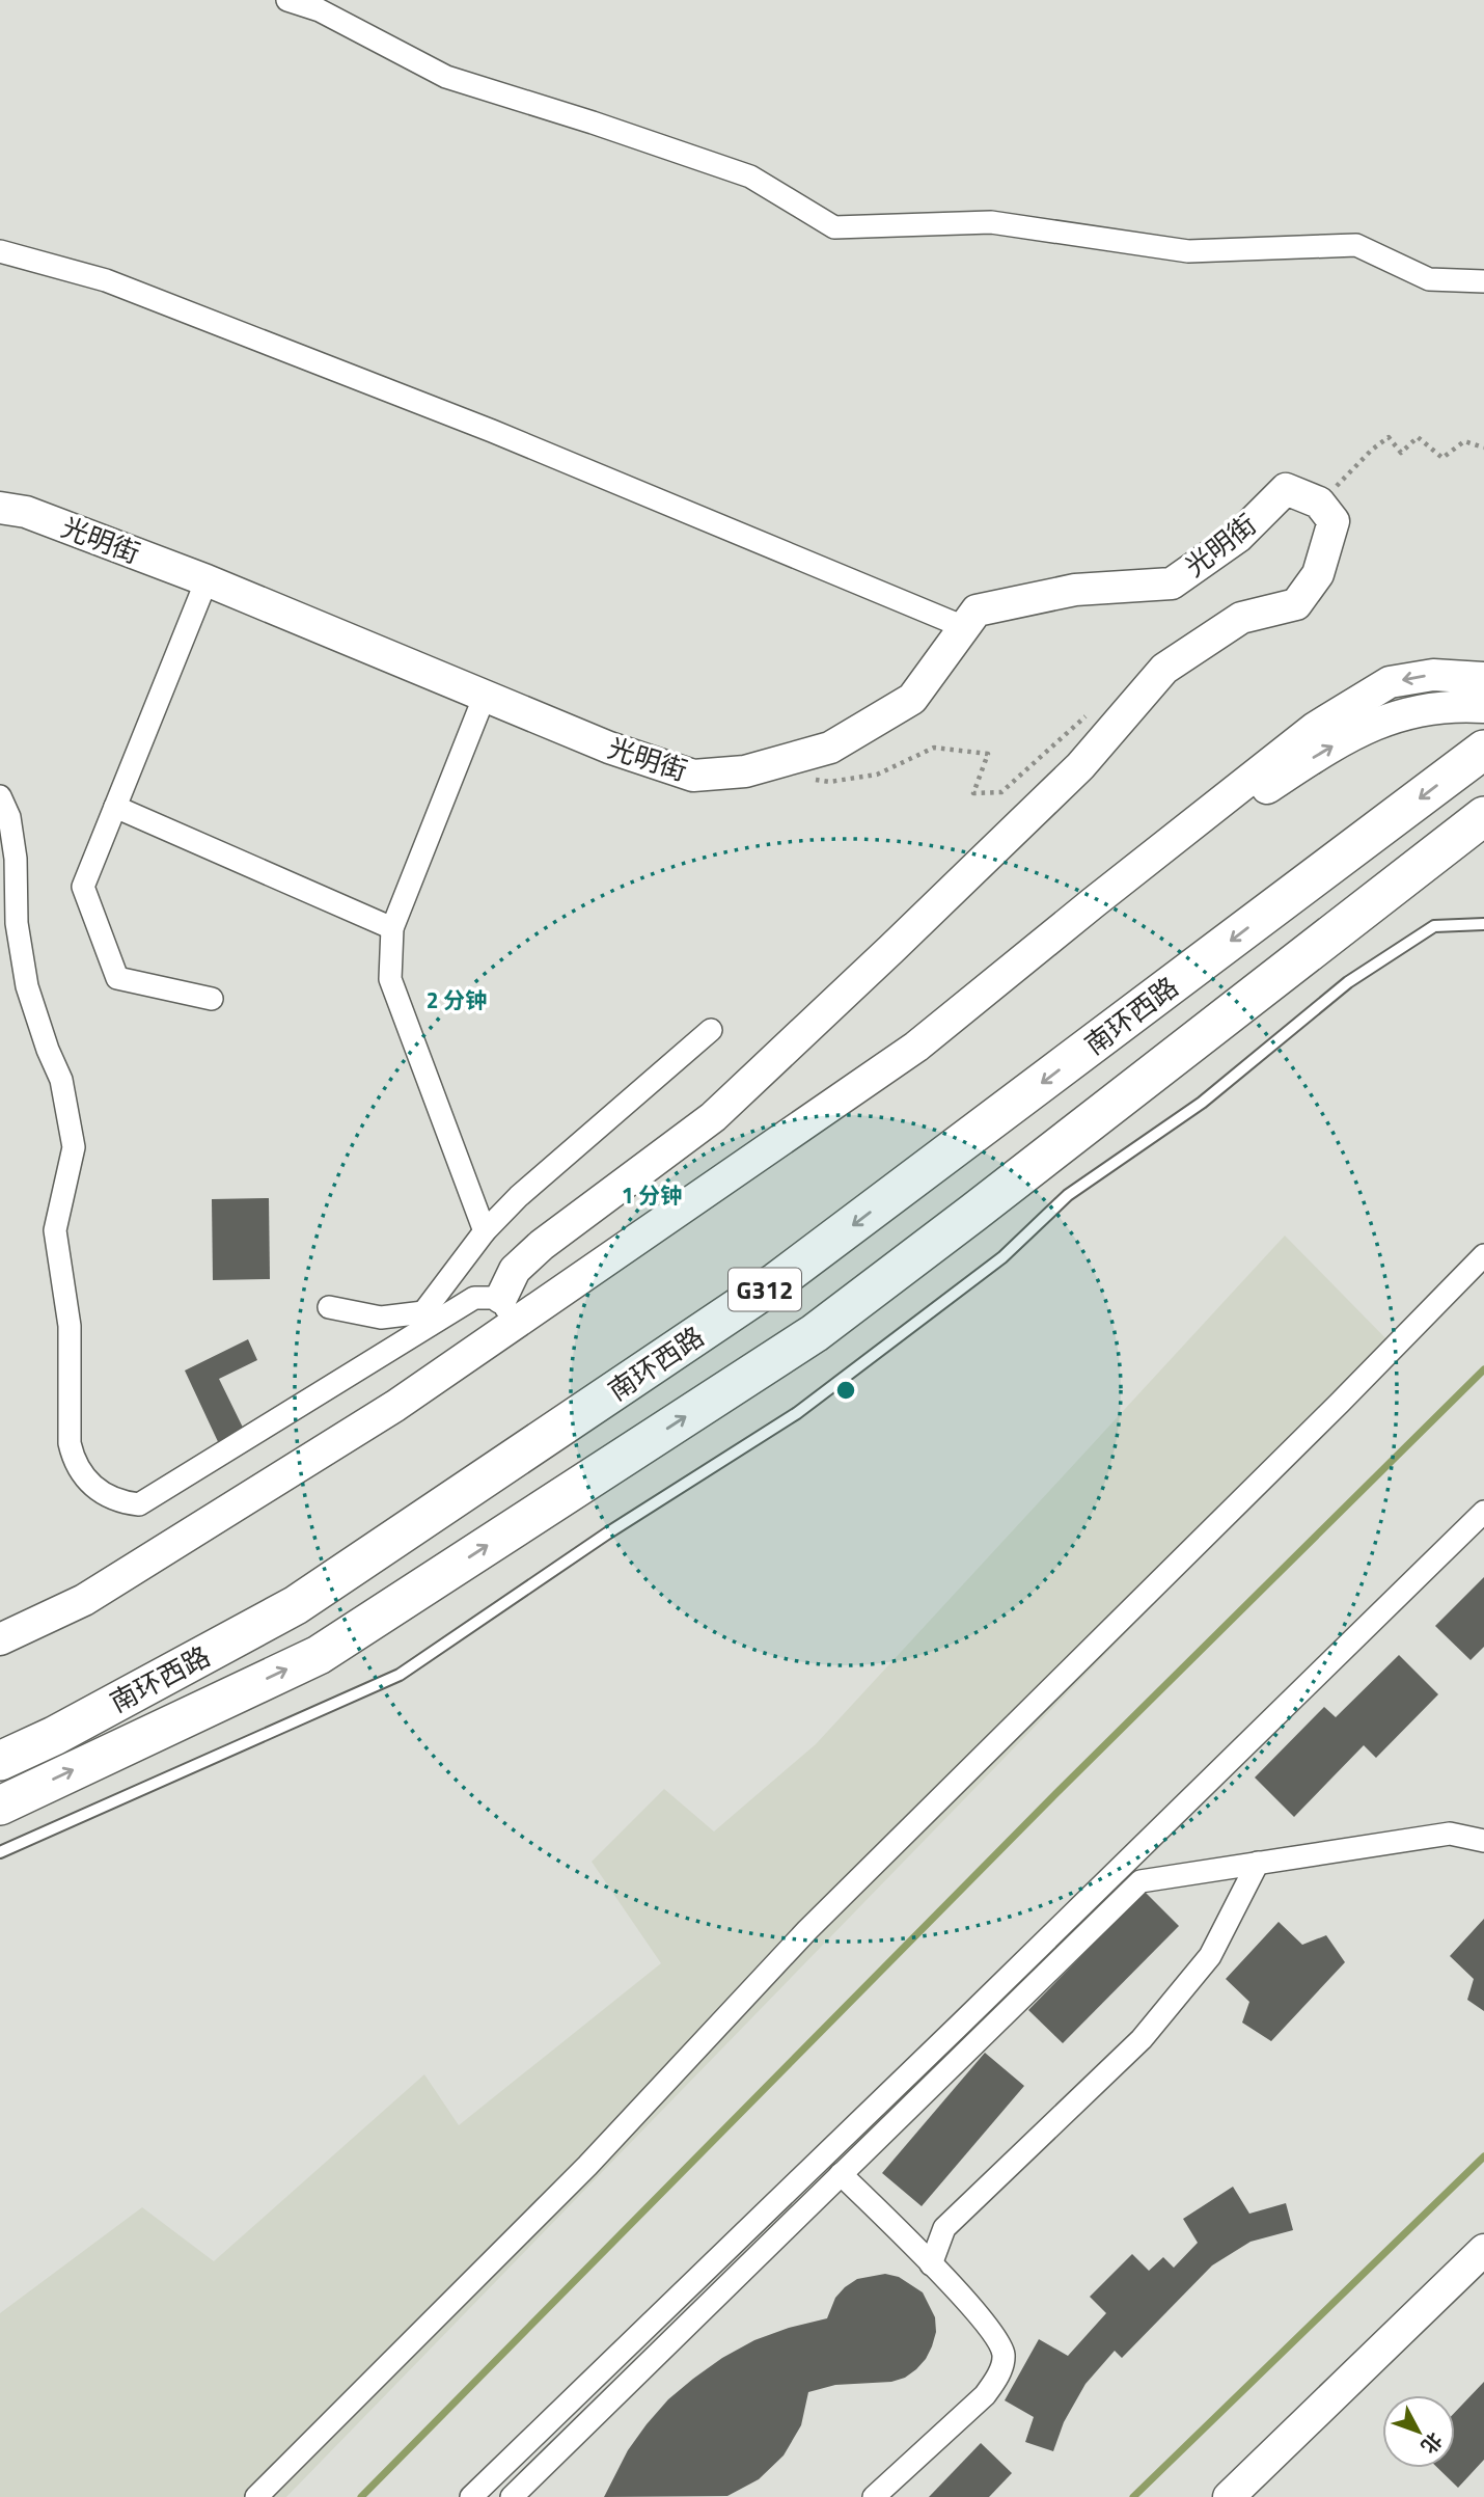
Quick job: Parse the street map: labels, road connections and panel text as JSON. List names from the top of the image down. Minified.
{"streets":{"highway":["南环西路","G312"],"street":["光明街"]},"north":"bottom right","rings":["2 分钟","1 分钟"]}
